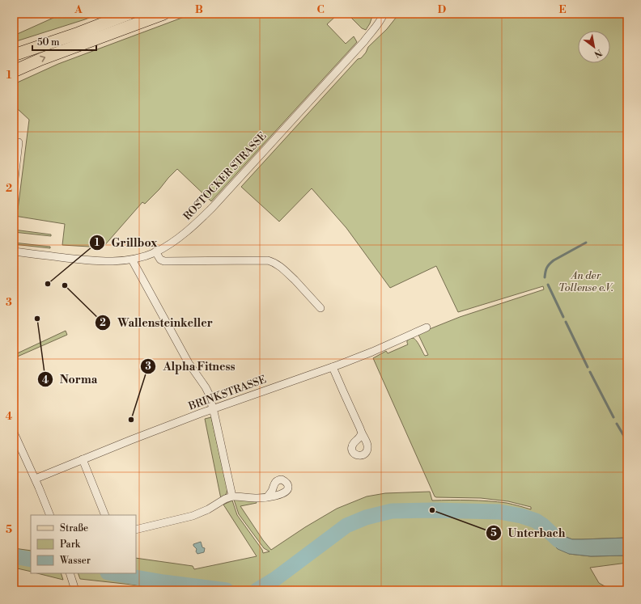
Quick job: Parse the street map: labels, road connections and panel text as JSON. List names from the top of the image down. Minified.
{"streets":{"street":["ROSTOCKER STRASSE","BRINKSTRASSE"]},"parks":["An der Tollense e.V."],"places":["Grillbox","Wallensteinkeller","Norma","Alpha Fitness","Unterbach"],"legend":["Straße","Park","Wasser"],"scale_bar":"50 m","north":"bottom right","grid":{"columns":["A","B","C","D","E"],"rows":["1","2","3","4","5"]}}
